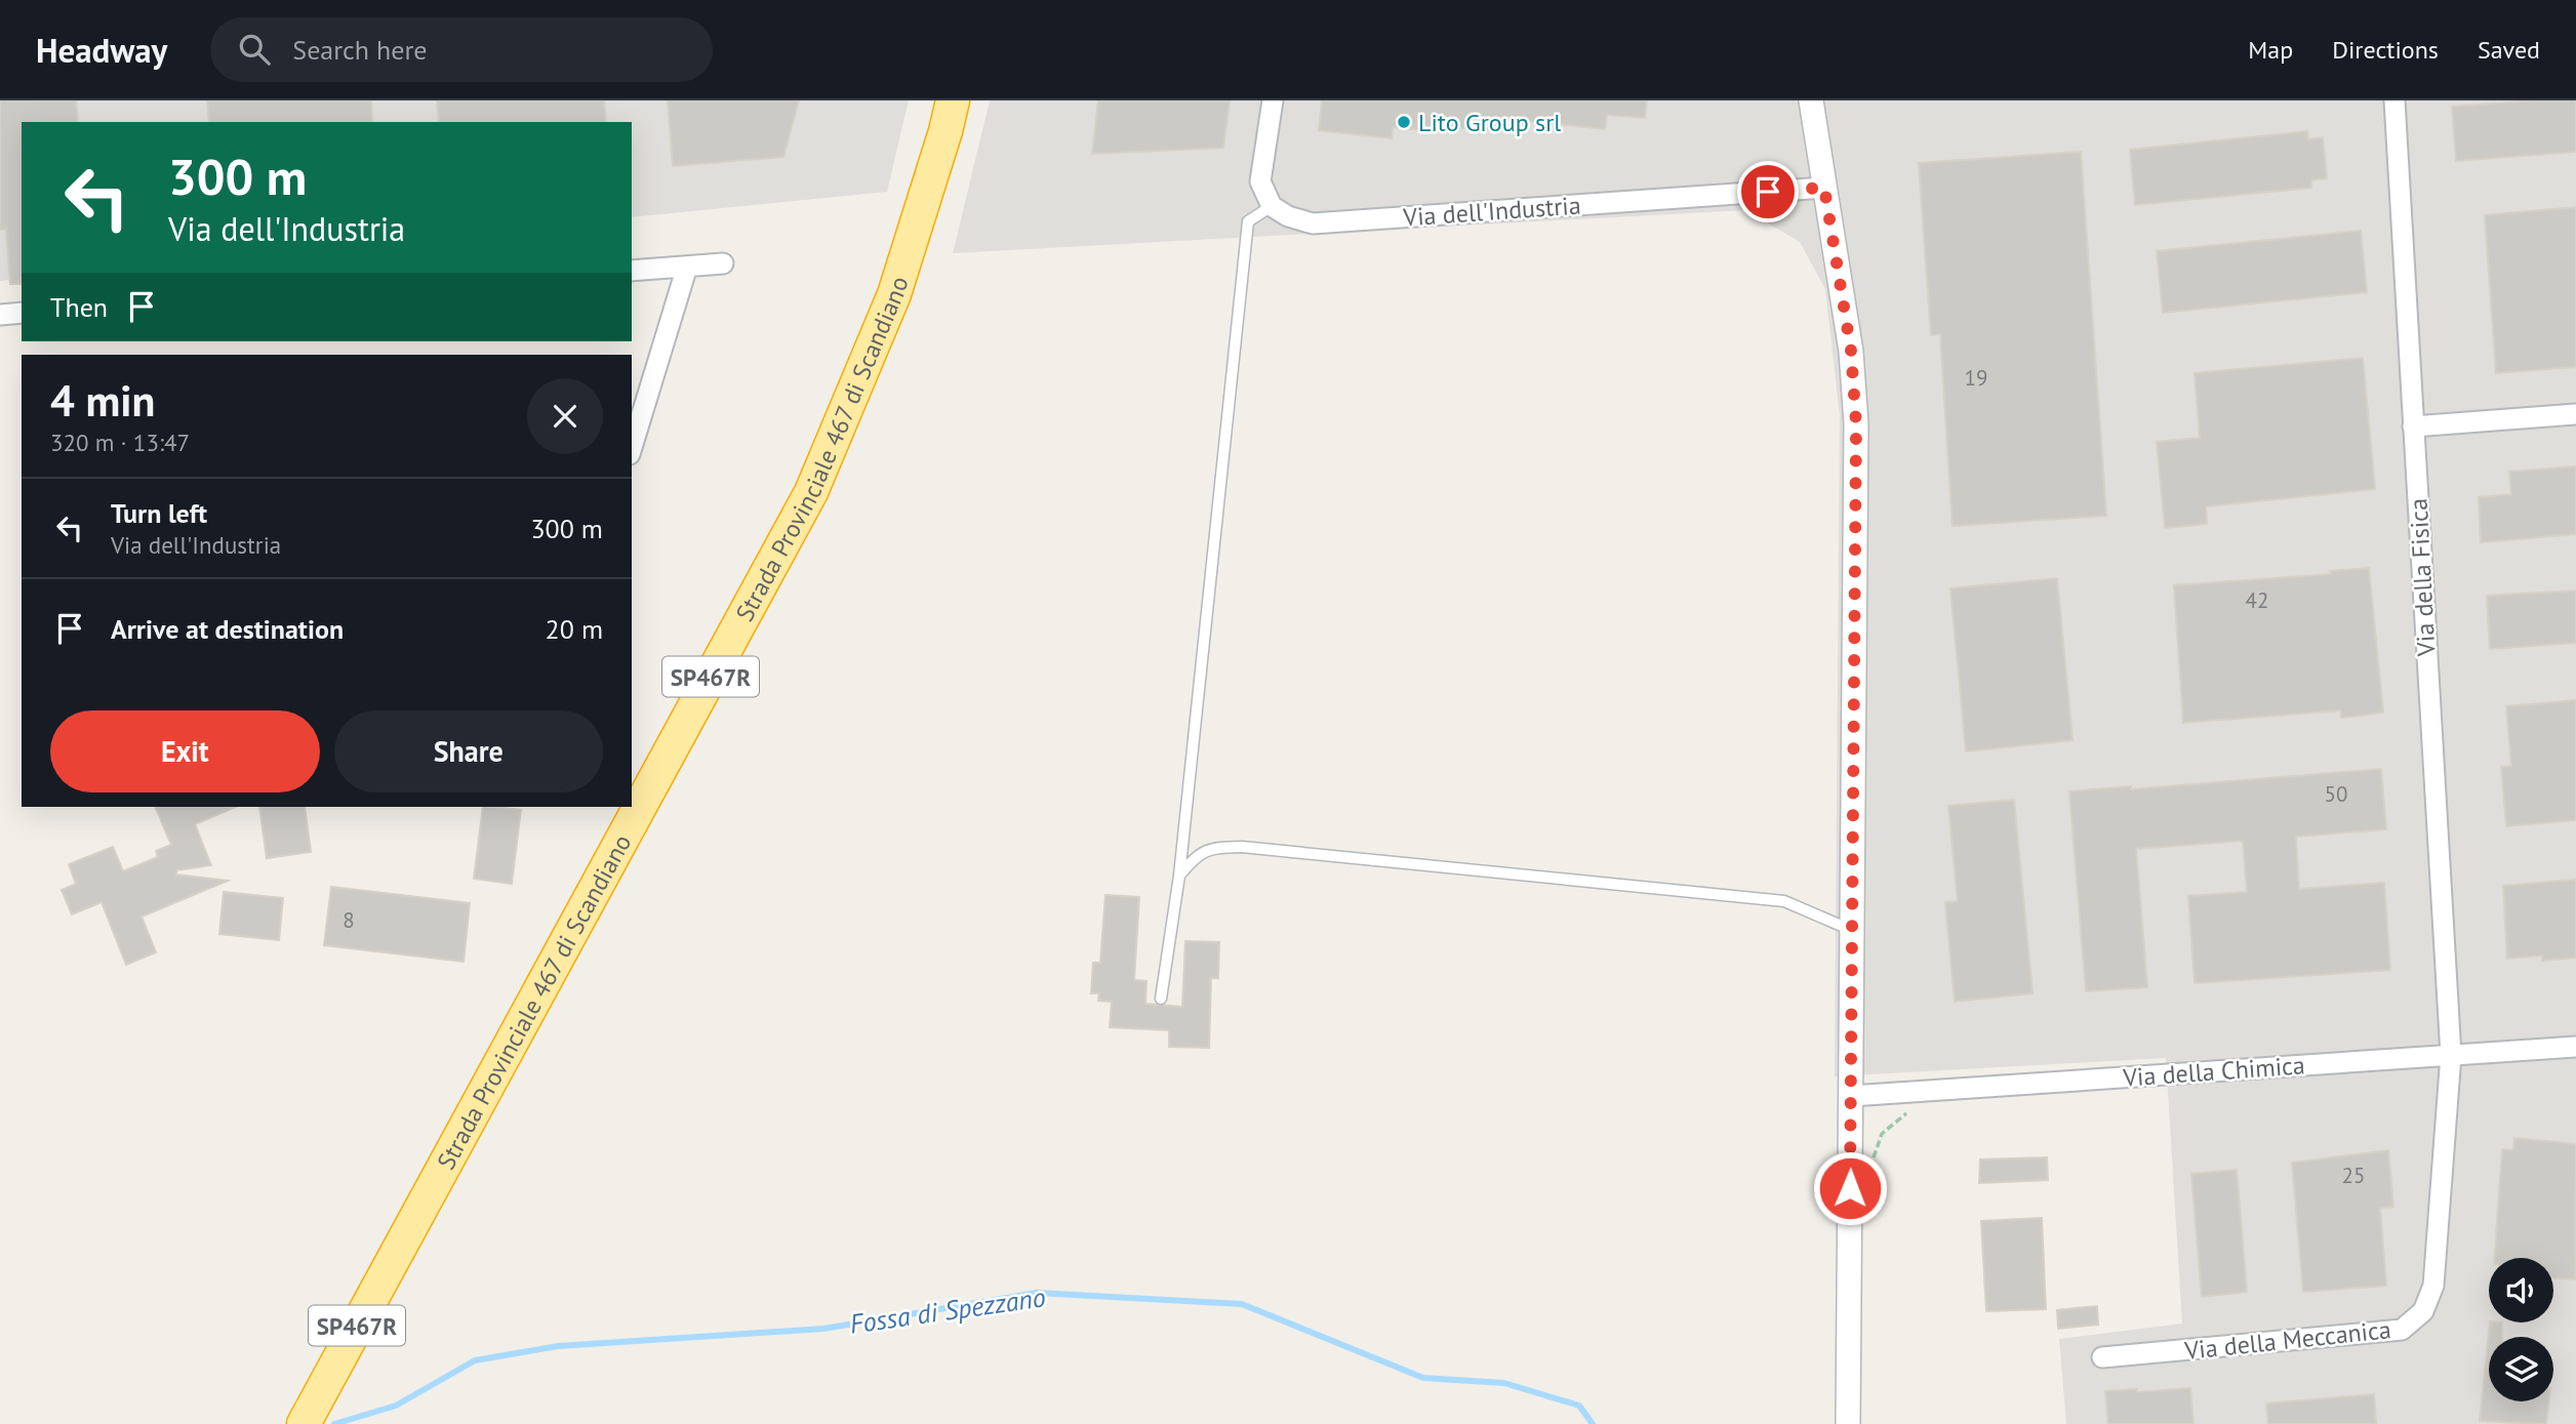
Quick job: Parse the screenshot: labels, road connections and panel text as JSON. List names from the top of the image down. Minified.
{"streets":{"highway":["Strada Provinciale 467 di Scandiano","SP467R"],"street":["Via dell'Industria","Via della Fisica","Via della Chimica","Via della Meccanica"]},"crossings":[["Via della Fisica","Via della Chimica"],["Via della Fisica","Via della Meccanica"],["Via della Chimica","Via della Meccanica"]],"water":["Fossa di Spezzano"],"places":["Lito Group srl"],"house_numbers":["19","42","50","8","25"],"page":{"header":"Headway","search":"Search here","nav":["Map","Directions","Saved"],"turn":["300 m","Via dell'Industria"],"then":"Then","heading":["4 min","320 m · 13:47"],"list":[{"name":"Turn left","note":"Via dell'Industria","value":"300 m"},{"name":"Arrive at destination","value":"20 m"}],"buttons":["Exit","Share"]}}
